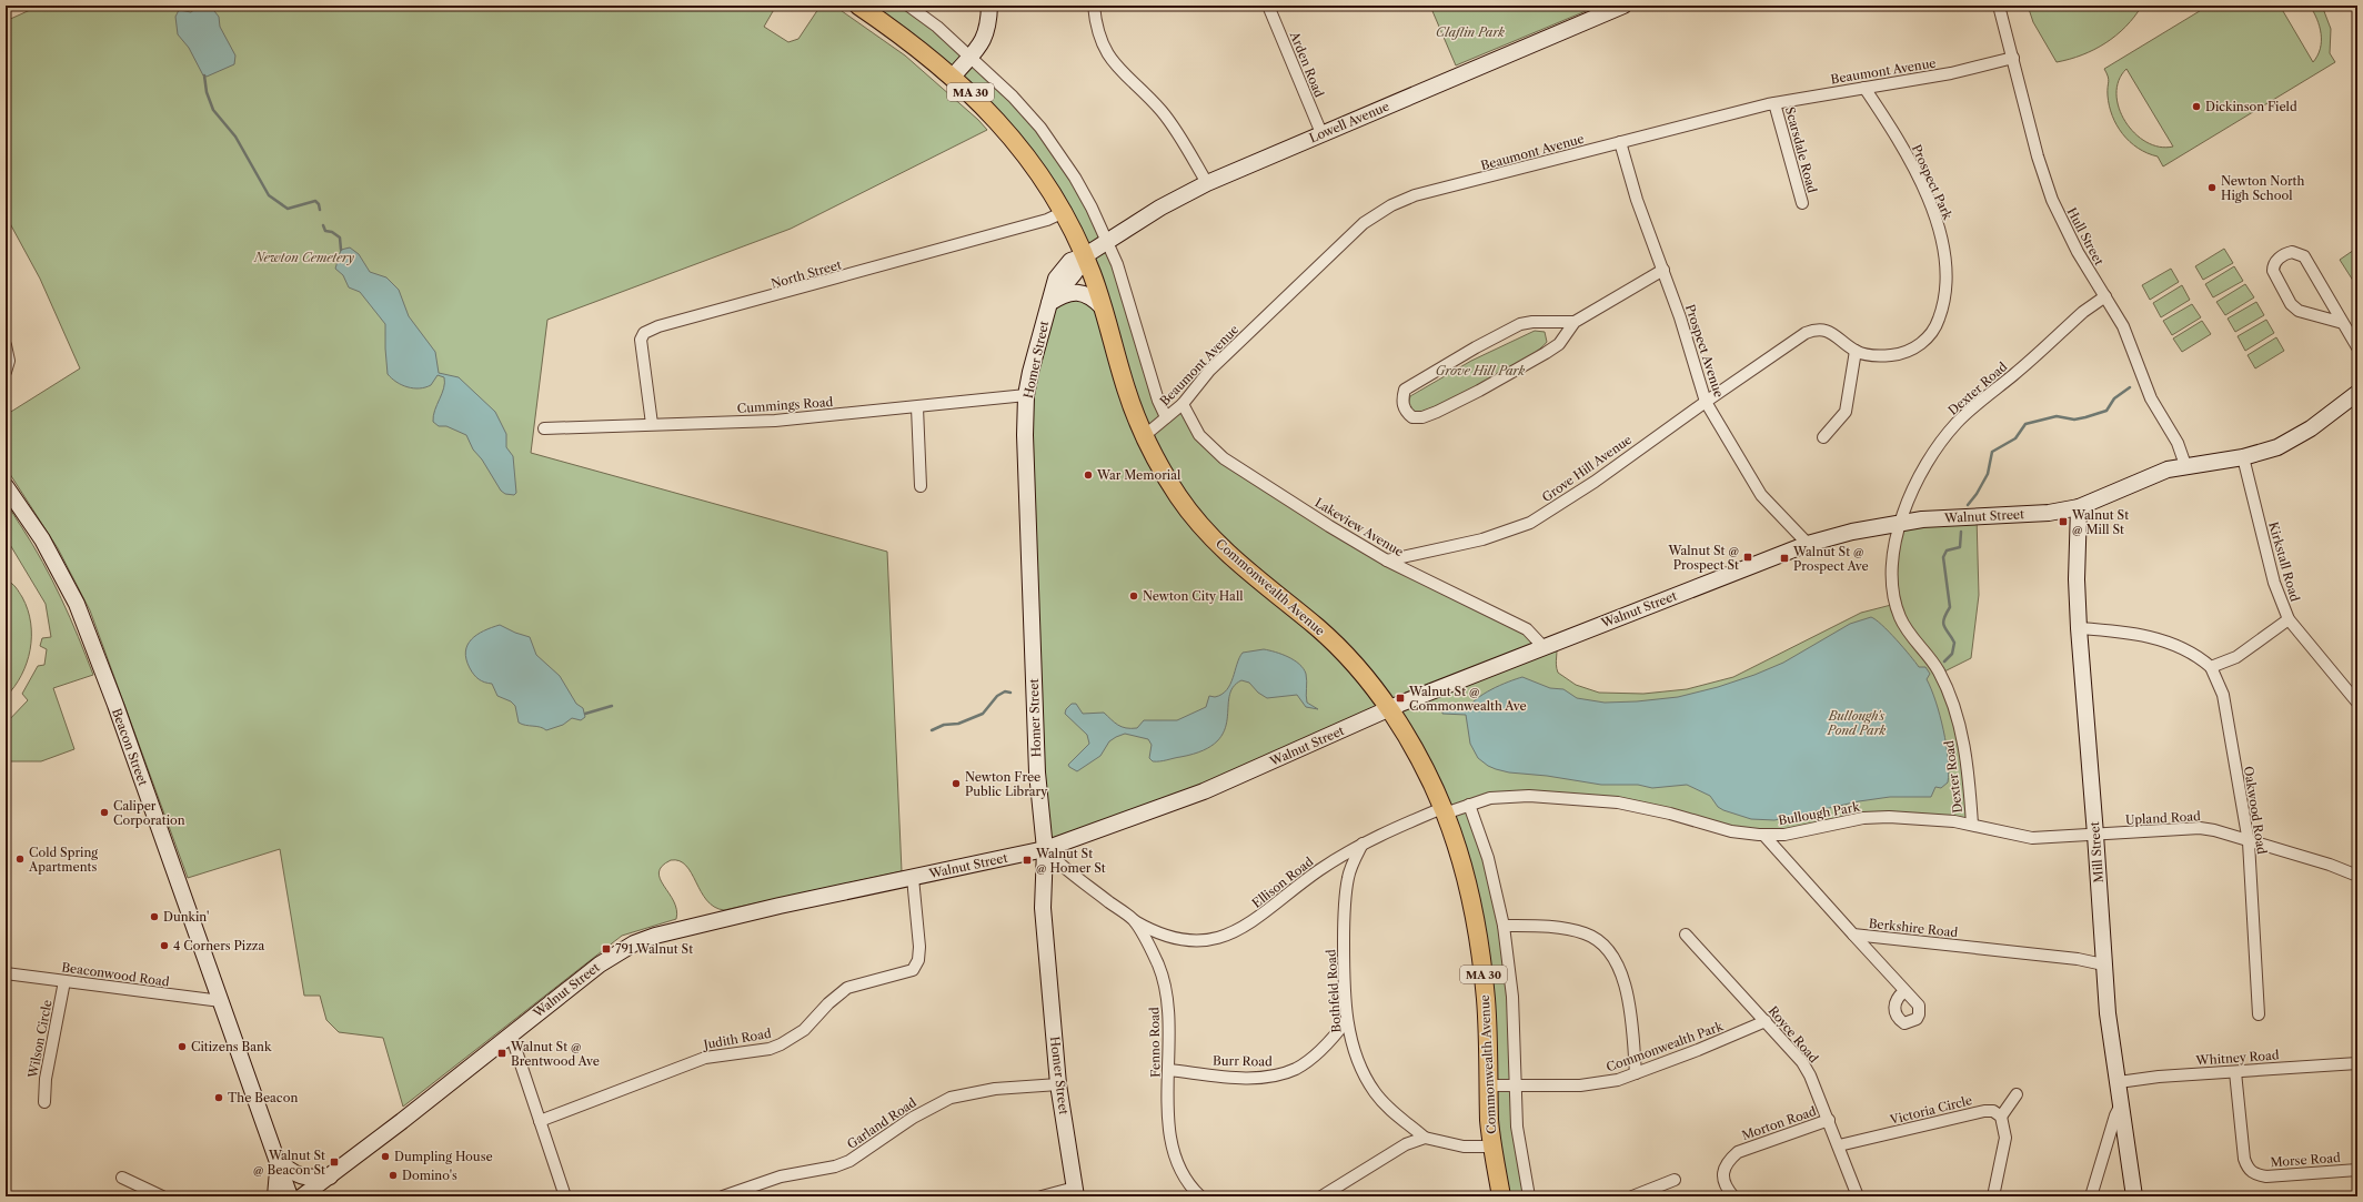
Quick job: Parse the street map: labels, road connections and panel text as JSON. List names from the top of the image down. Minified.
{"streets":{"main road":["MA 30","Lowell Avenue","Homer Street","Walnut Street","Commonwealth Avenue","Beacon Street","Mill Street"],"street":["Arden Road","Beaumont Avenue","Scarsdale Road","Prospect Park","Hull Street","North Street","Prospect Avenue","Dexter Road","Cummings Road","Grove Hill Avenue","Lakeview Avenue","Kirkstall Road","Oakwood Road","Bullough Park","Upland Road","Ellison Road","Berkshire Road","Beaconwood Road","Bothfeld Road","Royce Road","Wilson Circle","Judith Road","Fenno Road","Commonwealth Park","Whitney Road","Burr Road","Victoria Circle","Garland Road","Morton Road","Morse Road"]},"crossings":[["Arden Road","Lowell Avenue"],["Beaumont Avenue","Scarsdale Road"],["Beaumont Avenue","Prospect Park"],["Beaumont Avenue","Hull Street"],["Beaumont Avenue","Prospect Avenue"],["Beaumont Avenue","Lakeview Avenue"],["Beaumont Avenue","Commonwealth Avenue"],["Lowell Avenue","Commonwealth Avenue"],["Prospect Park","Grove Hill Avenue"],["Hull Street","Dexter Road"],["Hull Street","Walnut Street"],["North Street","Cummings Road"],["North Street","Commonwealth Avenue"],["Prospect Avenue","Grove Hill Avenue"],["Prospect Avenue","Walnut Street"],["Homer Street","Cummings Road"],["Homer Street","Walnut Street"],["Homer Street","Fenno Road"],["Homer Street","Garland Road"],["Dexter Road","Walnut Street"],["Dexter Road","Bullough Park"],["Grove Hill Avenue","Lakeview Avenue"],["Walnut Street","Lakeview Avenue"],["Walnut Street","Kirkstall Road"],["Walnut Street","Commonwealth Avenue"],["Walnut Street","Mill Street"],["Walnut Street","Judith Road"],["Walnut Street","Fenno Road"],["Commonwealth Avenue","Bullough Park"],["Commonwealth Avenue","Ellison Road"],["Commonwealth Avenue","Commonwealth Park"],["Beacon Street","Beaconwood Road"],["Oakwood Road","Upland Road"],["Bullough Park","Upland Road"],["Bullough Park","Mill Street"],["Bullough Park","Ellison Road"],["Bullough Park","Berkshire Road"],["Upland Road","Mill Street"],["Mill Street","Berkshire Road"],["Mill Street","Whitney Road"],["Ellison Road","Bothfeld Road"],["Ellison Road","Fenno Road"],["Beaconwood Road","Wilson Circle"],["Bothfeld Road","Burr Road"],["Royce Road","Commonwealth Park"],["Royce Road","Victoria Circle"],["Royce Road","Morton Road"],["Fenno Road","Burr Road"],["Whitney Road","Morse Road"]],"parks":["Claflin Park","Newton Cemetery","Grove Hill Park","Bullough's Pond Park"],"places":{"other":["Dickinson Field","Newton North High School","War Memorial","Newton City Hall","Newton Free Public Library","Caliper Corporation","Cold Spring Apartments","Dunkin'","4 Corners Pizza","Citizens Bank","The Beacon","Dumpling House","Domino's"],"transit":["Walnut St @ Mill St","Walnut St @ Prospect St","Walnut St @ Prospect Ave","Walnut St @ Commonwealth Ave","Walnut St @ Homer St","791 Walnut St","Walnut St @ Brentwood Ave","Walnut St @ Beacon St"]}}
